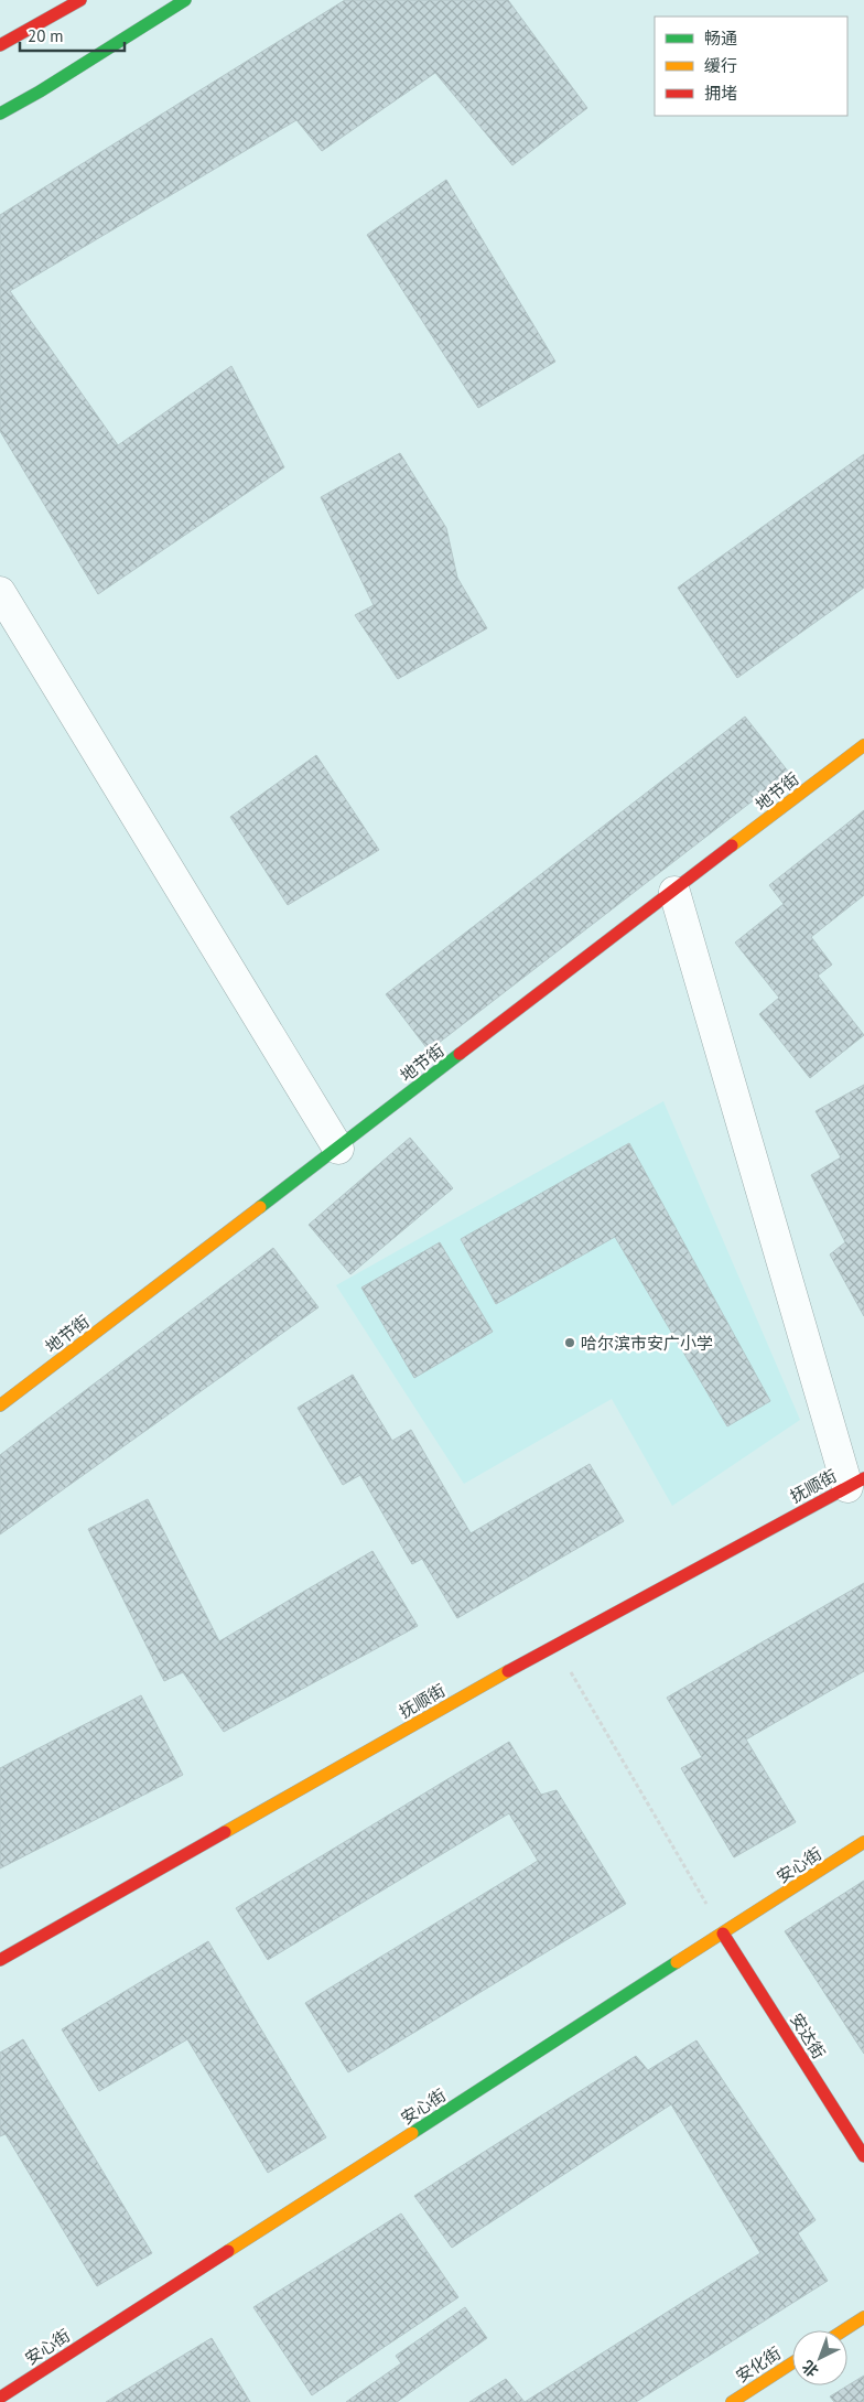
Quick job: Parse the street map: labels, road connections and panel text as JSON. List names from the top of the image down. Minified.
{"streets":{"street":["地节街","抚顺街","安心街","安达街","安化街"]},"crossings":[["安心街","安达街"]],"places":["哈尔滨市安广小学"],"legend":["畅通","缓行","拥堵"],"scale_bar":"20 m","north":"bottom left"}
